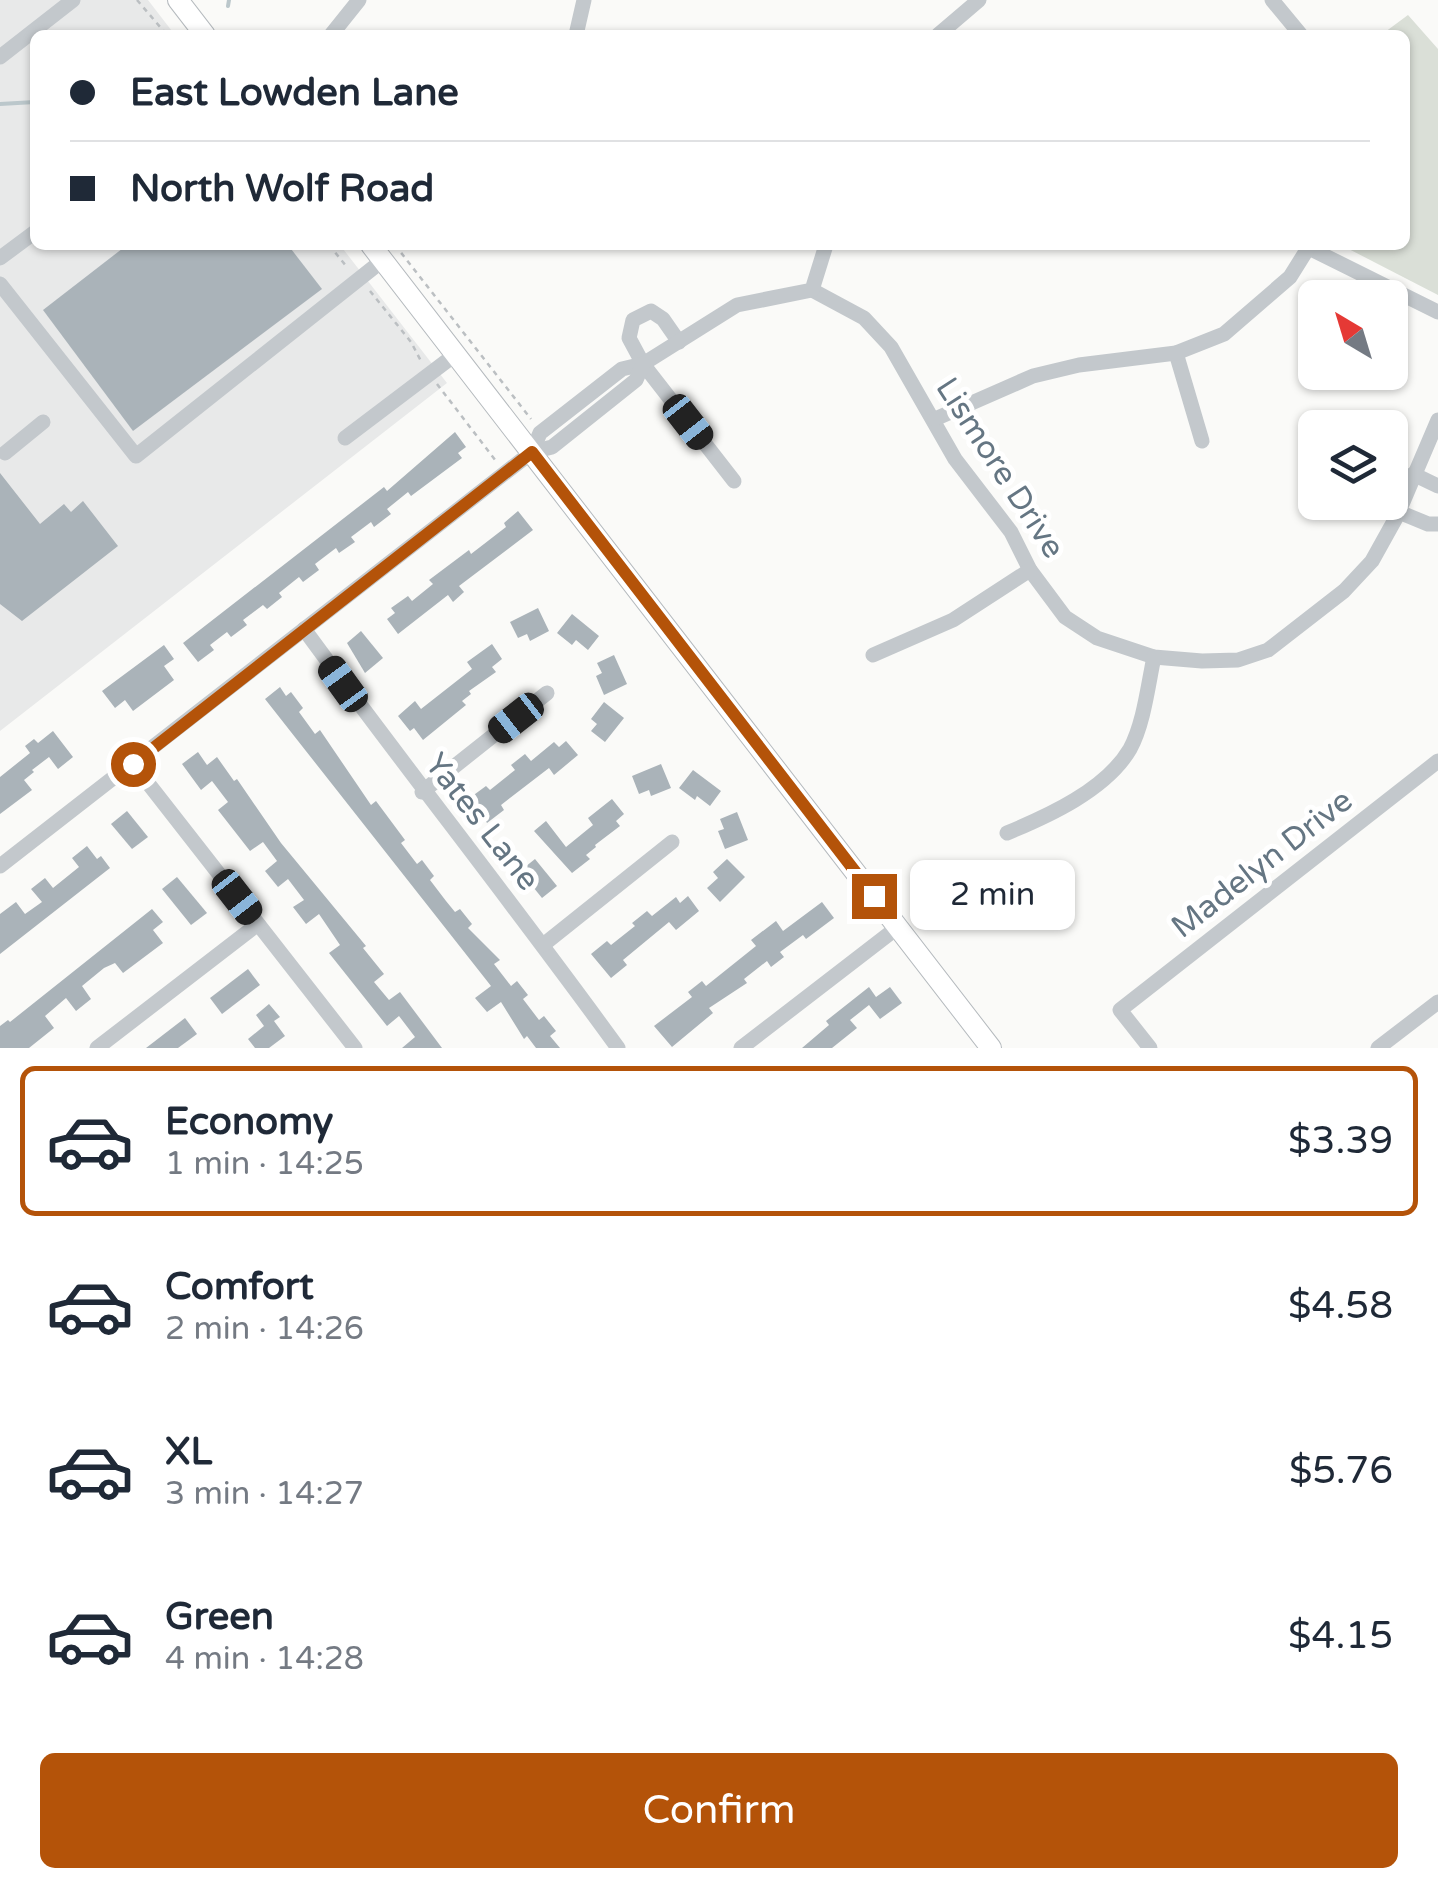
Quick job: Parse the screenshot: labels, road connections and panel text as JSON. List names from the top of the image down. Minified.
{"streets":{"street":["Lismore Drive","Yates Lane","Madelyn Drive"]},"north":"top left","page":{"banner":["East Lowden Lane","North Wolf Road"],"bubble":"2 min","list":[{"name":"Economy","note":"1 min · 14:25","value":"$3.39"},{"name":"Comfort","note":"2 min · 14:26","value":"$4.58"},{"name":"XL","note":"3 min · 14:27","value":"$5.76"},{"name":"Green","note":"4 min · 14:28","value":"$4.15"}],"buttons":"Confirm"}}
